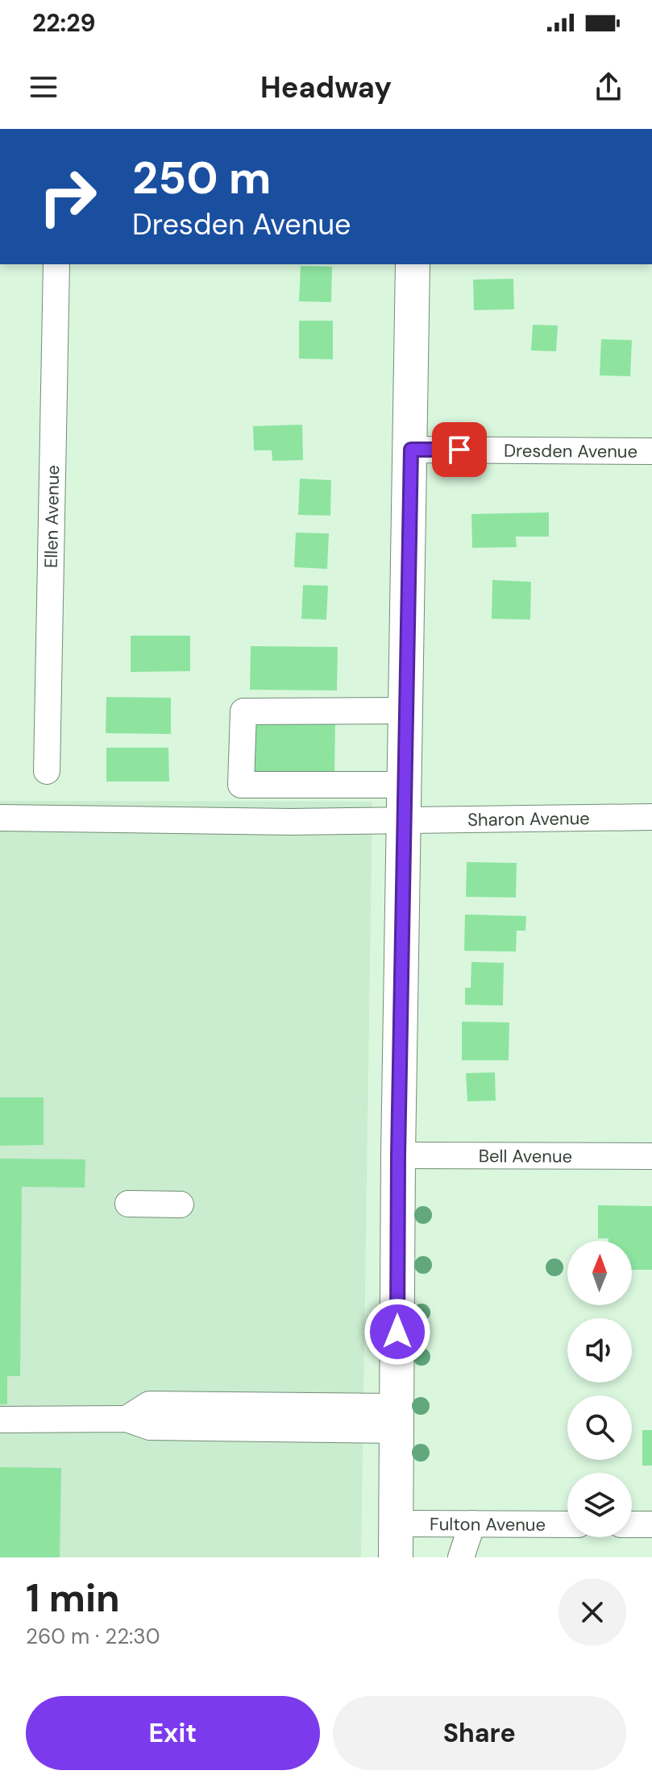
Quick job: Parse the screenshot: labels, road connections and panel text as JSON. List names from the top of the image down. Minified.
{"streets":{"street":["Dresden Avenue","Ellen Avenue","Sharon Avenue","Bell Avenue","Fulton Avenue"]},"north":"top","page":{"status":"22:29","header":"Headway","turn":["250 m","Dresden Avenue"],"heading":["1 min","260 m · 22:30"],"buttons":["Exit","Share"]}}
